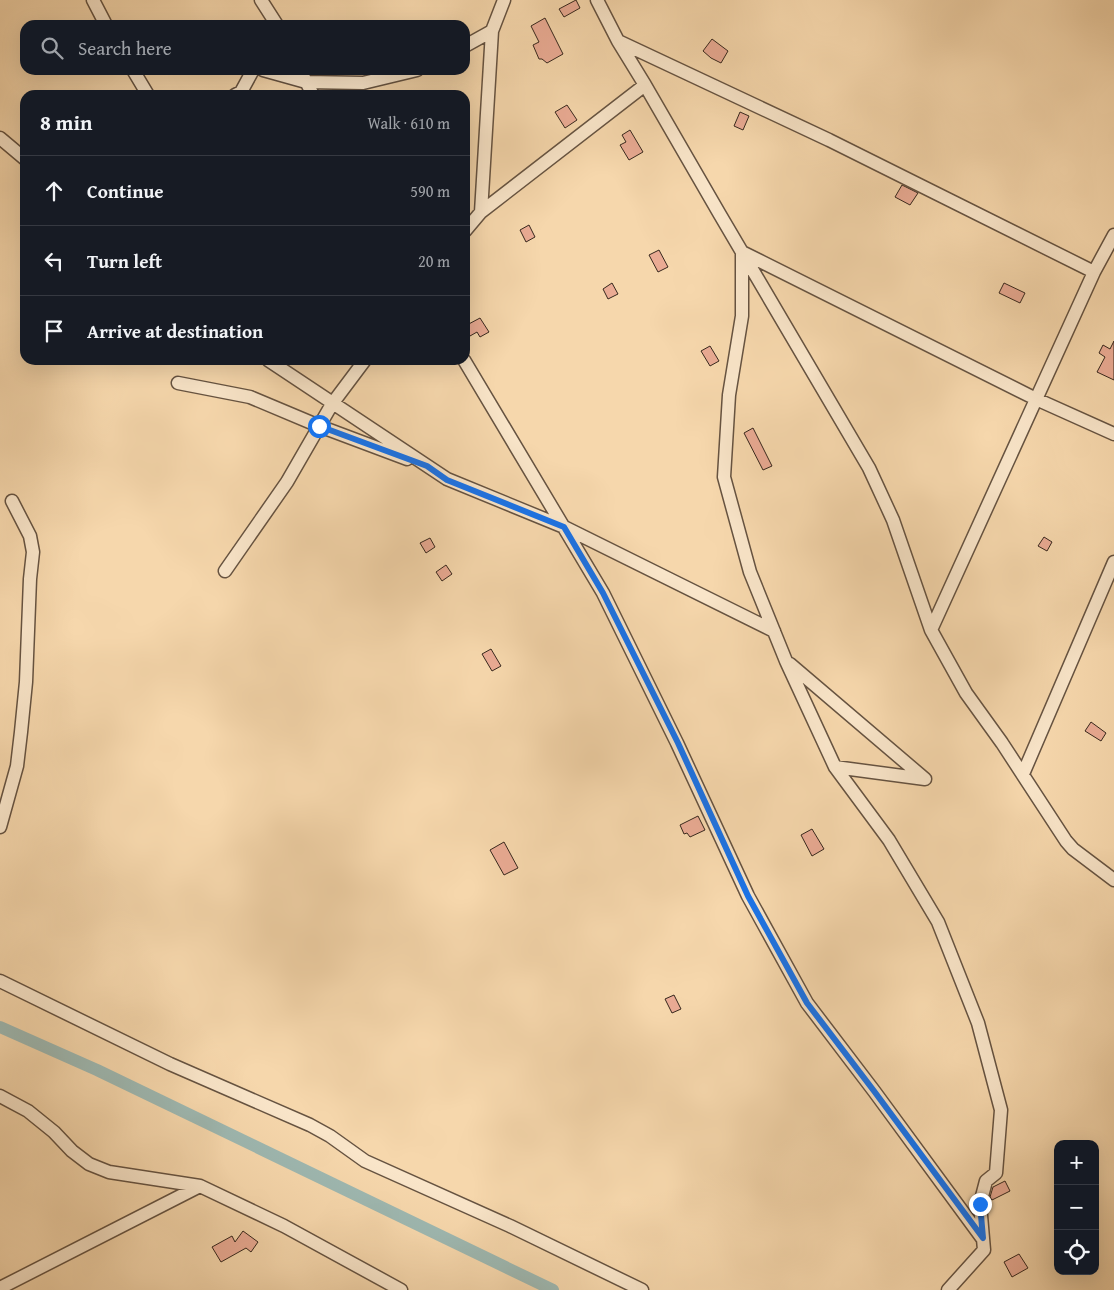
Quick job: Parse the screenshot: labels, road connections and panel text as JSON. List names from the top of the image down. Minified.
{"page":{"search":"Search here","heading":["8 min","Walk · 610 m"],"list":[["Continue","590 m"],["Turn left","20 m"],"Arrive at destination"],"map_buttons":["+","−"]}}
